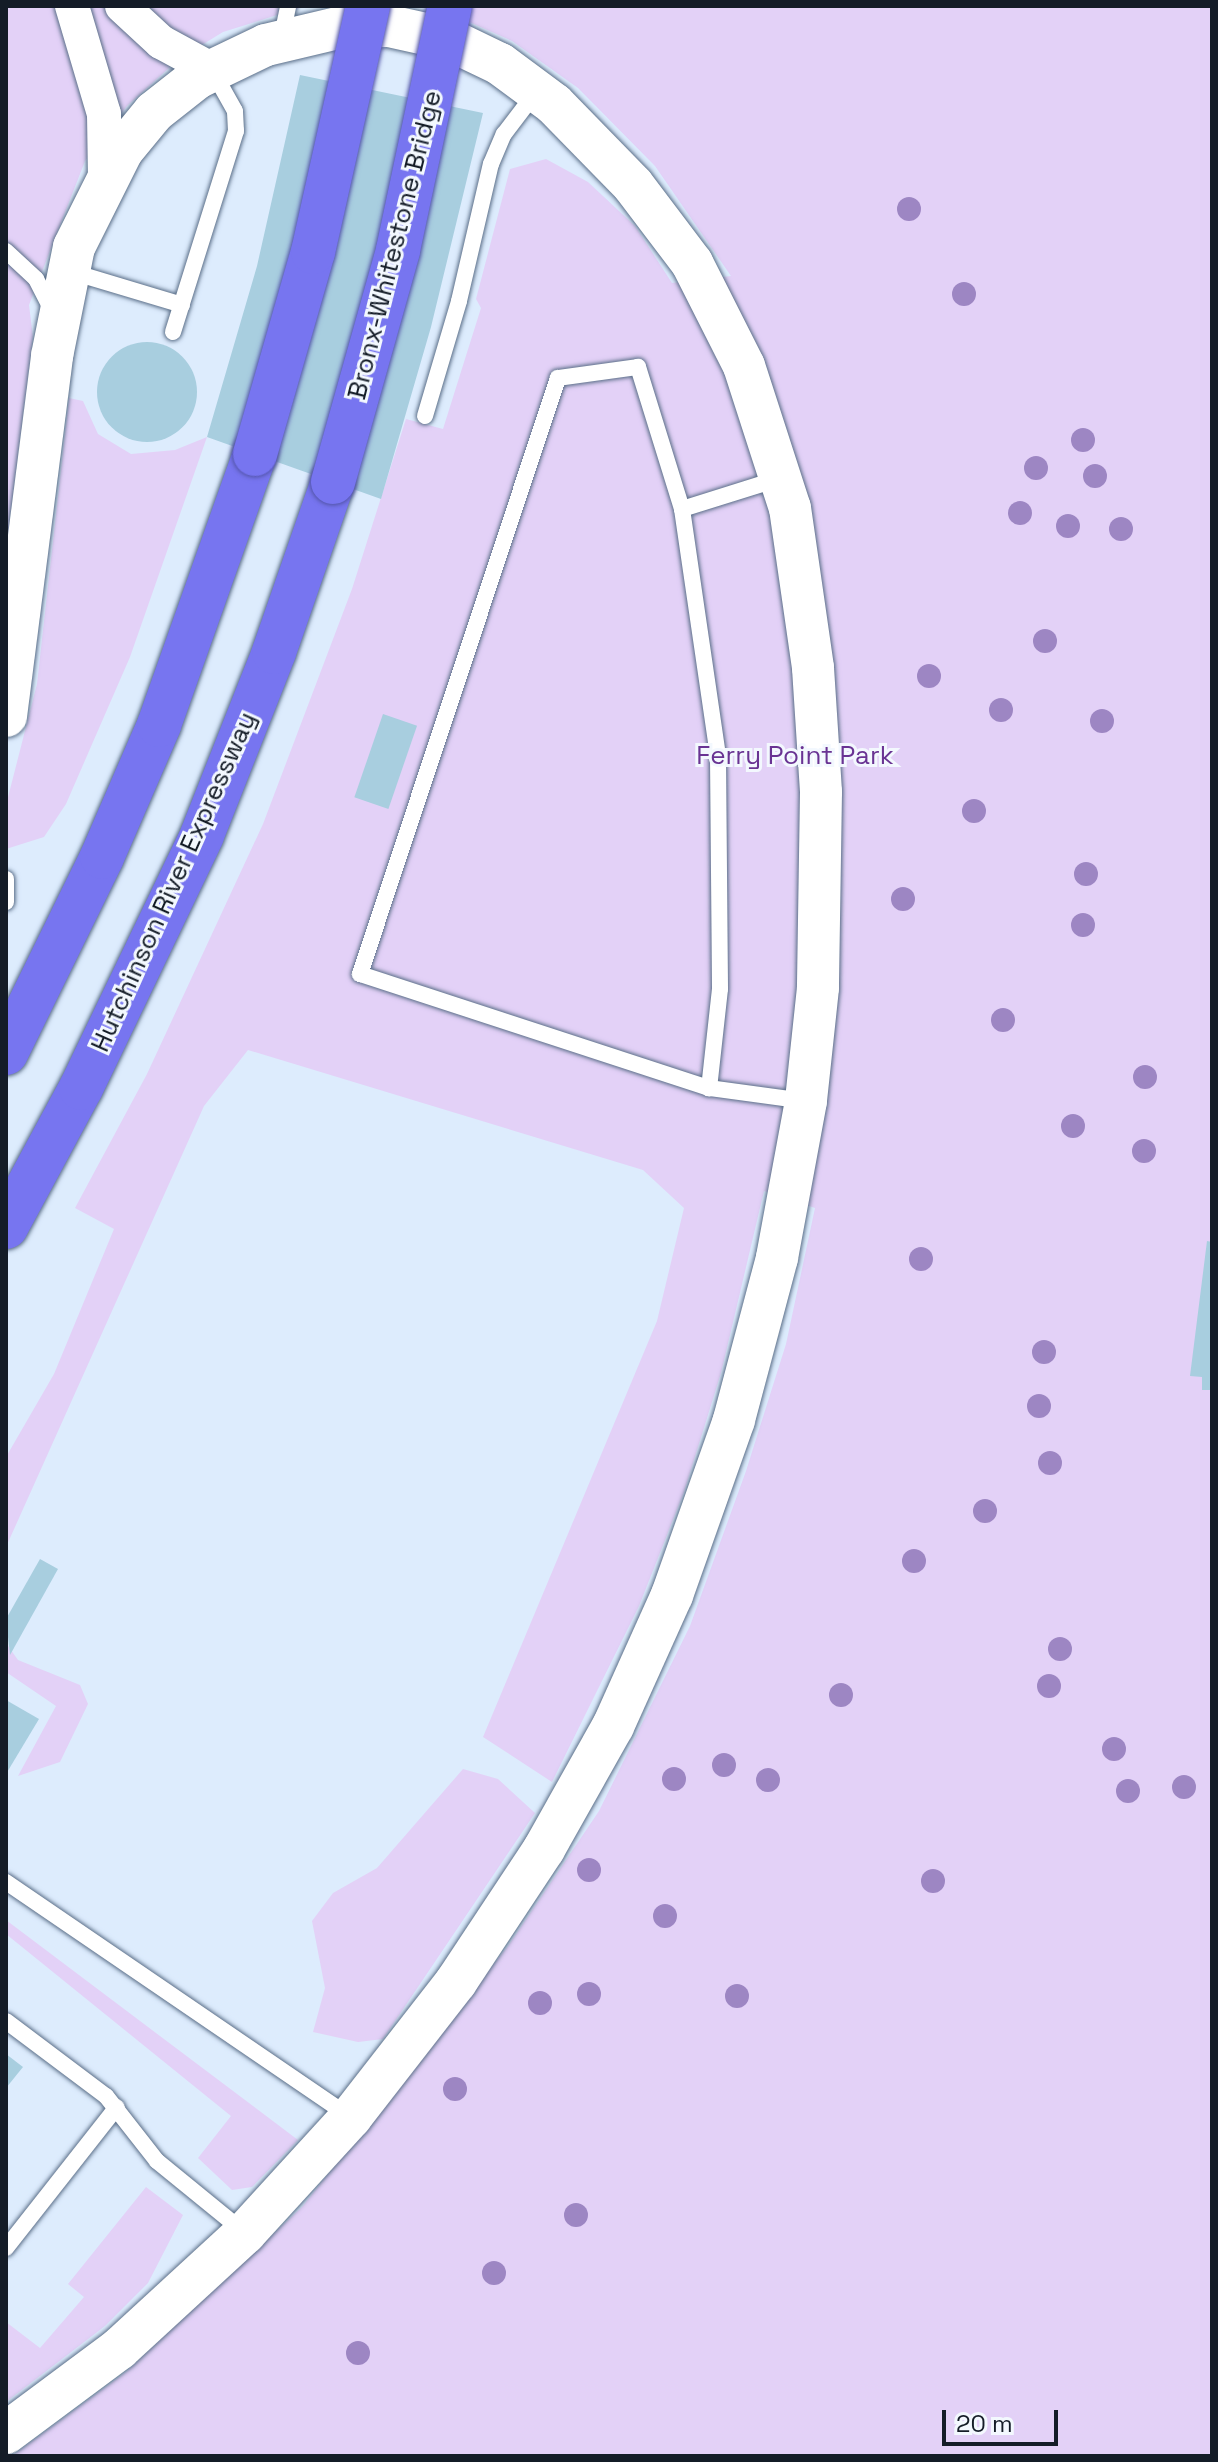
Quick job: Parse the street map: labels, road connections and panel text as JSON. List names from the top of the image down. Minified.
{"streets":{"highway":["Bronx-Whitestone Bridge","Hutchinson River Expressway"]},"crossings":[["Bronx-Whitestone Bridge","Hutchinson River Expressway"]],"parks":["Ferry Point Park"],"scale_bar":"20 m"}
